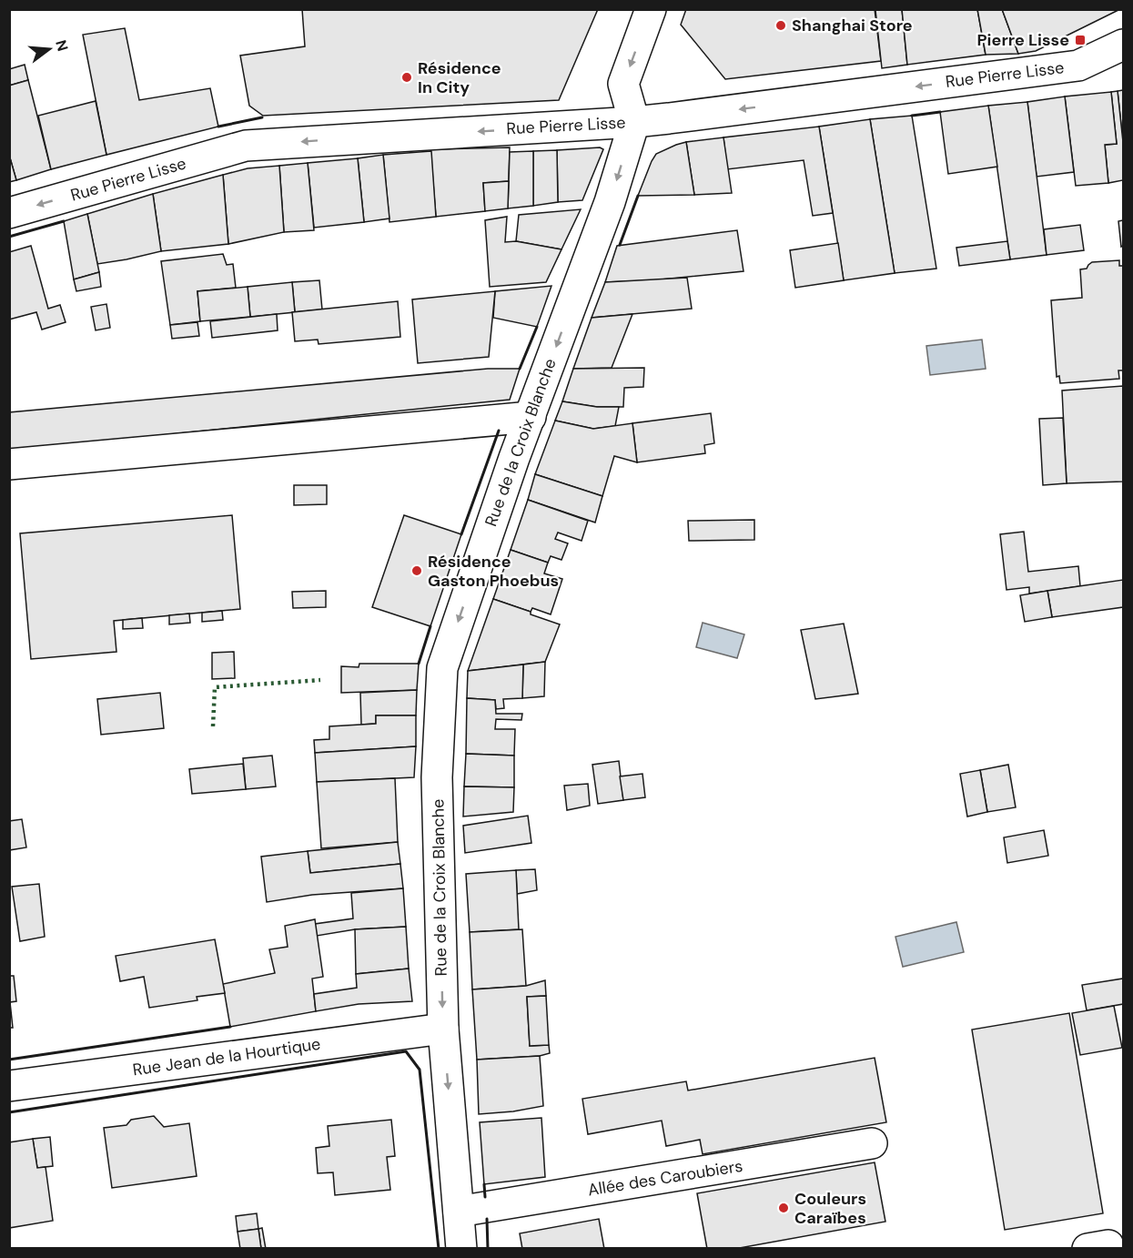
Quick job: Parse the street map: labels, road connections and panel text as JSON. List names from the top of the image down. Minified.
{"streets":{"street":["Rue Pierre Lisse","Rue de la Croix Blanche","Rue Jean de la Hourtique","Allée des Caroubiers"]},"crossings":[["Rue Pierre Lisse","Rue de la Croix Blanche"],["Rue de la Croix Blanche","Rue Jean de la Hourtique"],["Rue de la Croix Blanche","Allée des Caroubiers"]],"one_way":["Rue Pierre Lisse","Rue de la Croix Blanche"],"places":{"other":["Shanghai Store","Résidence In City","Résidence Gaston Phoebus","Couleurs Caraïbes"],"transit":["Pierre Lisse"]},"north":"right"}
